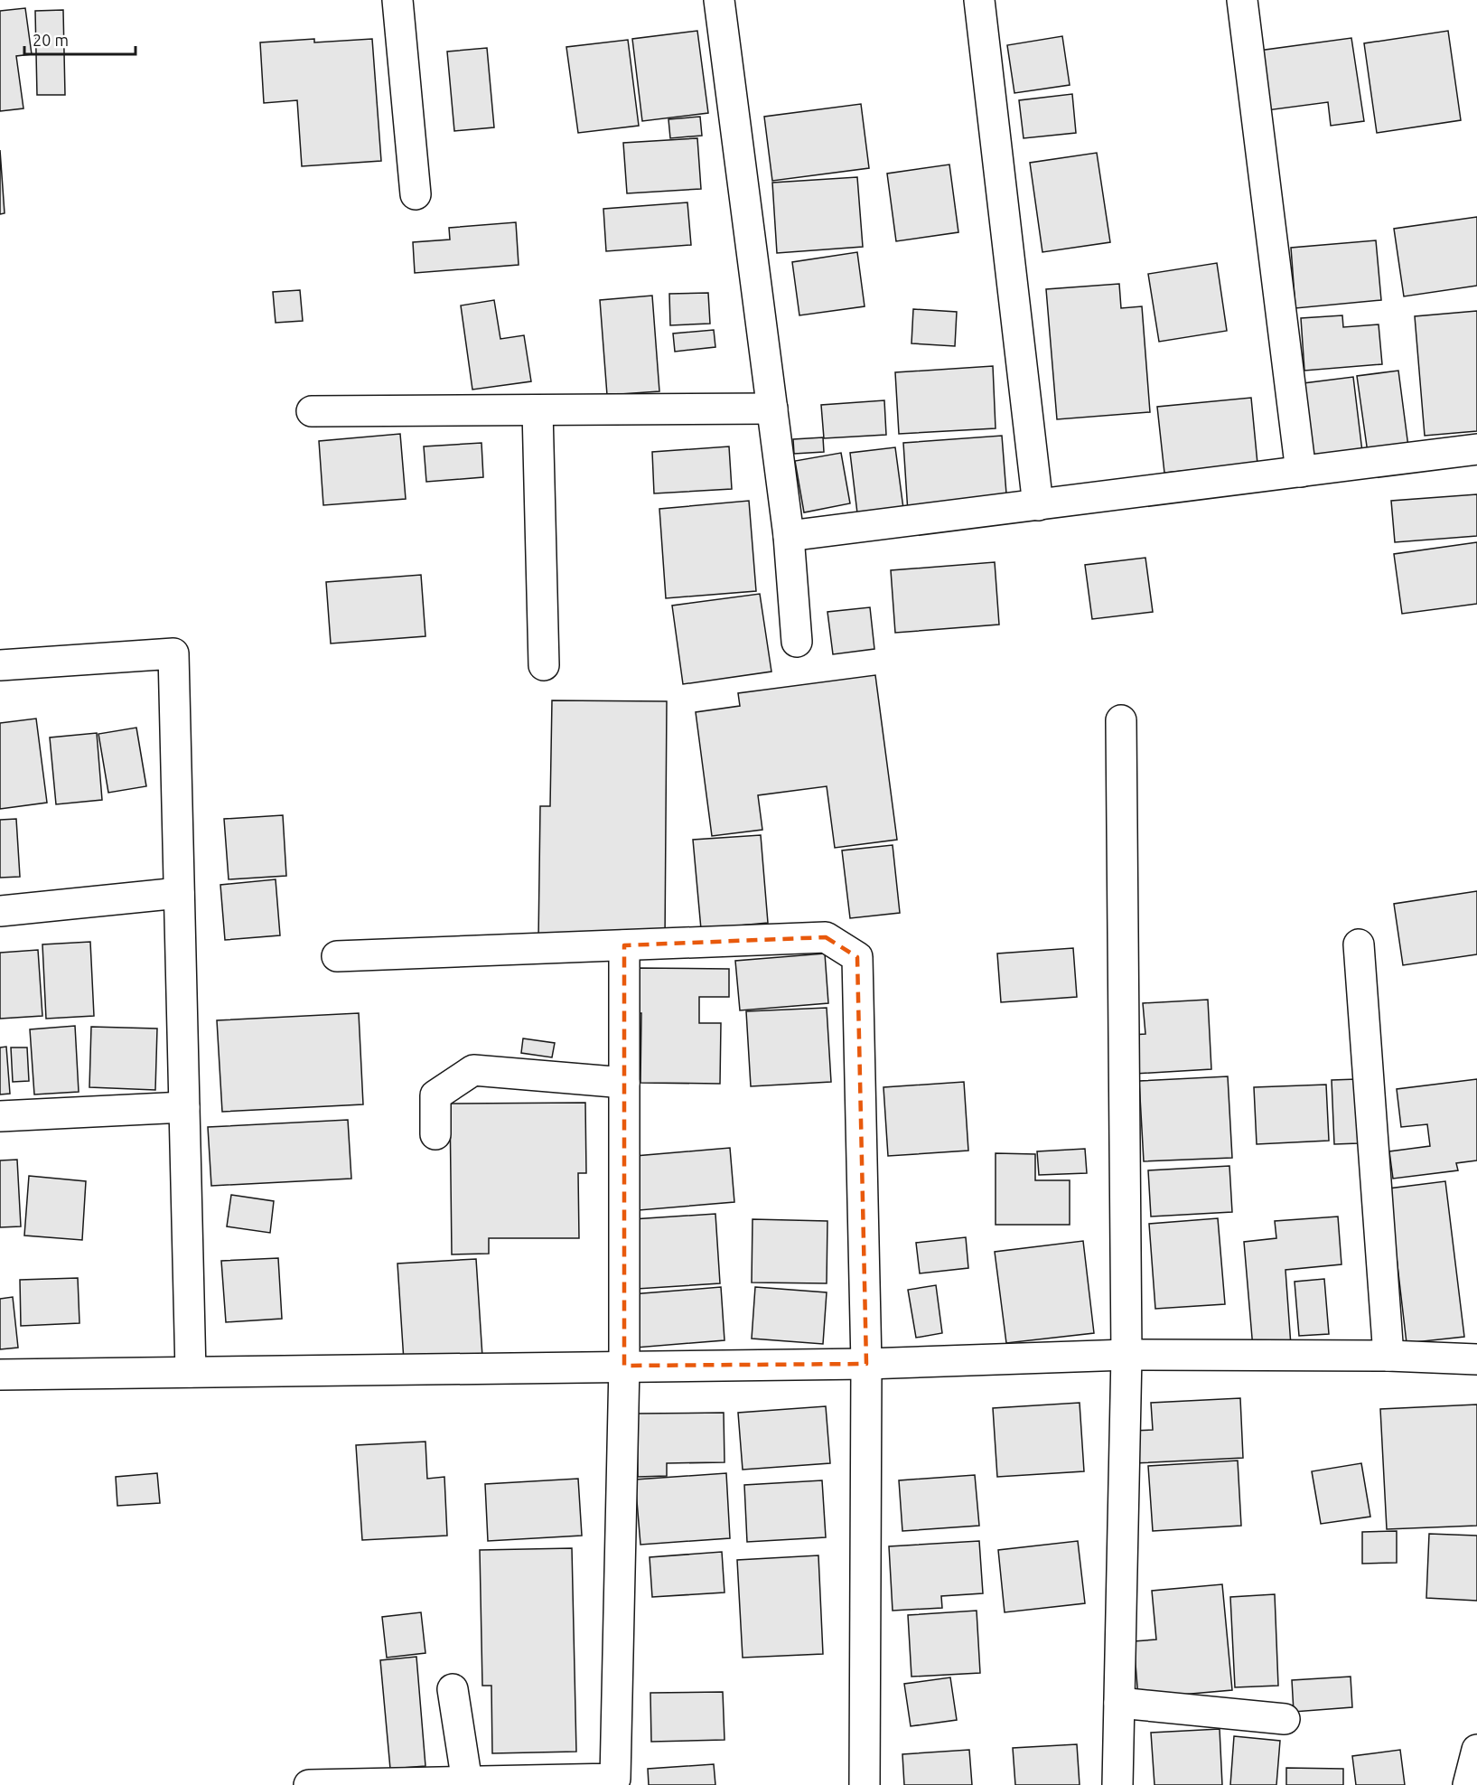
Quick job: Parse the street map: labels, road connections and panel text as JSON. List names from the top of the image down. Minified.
{"scale_bar":"20 m"}
